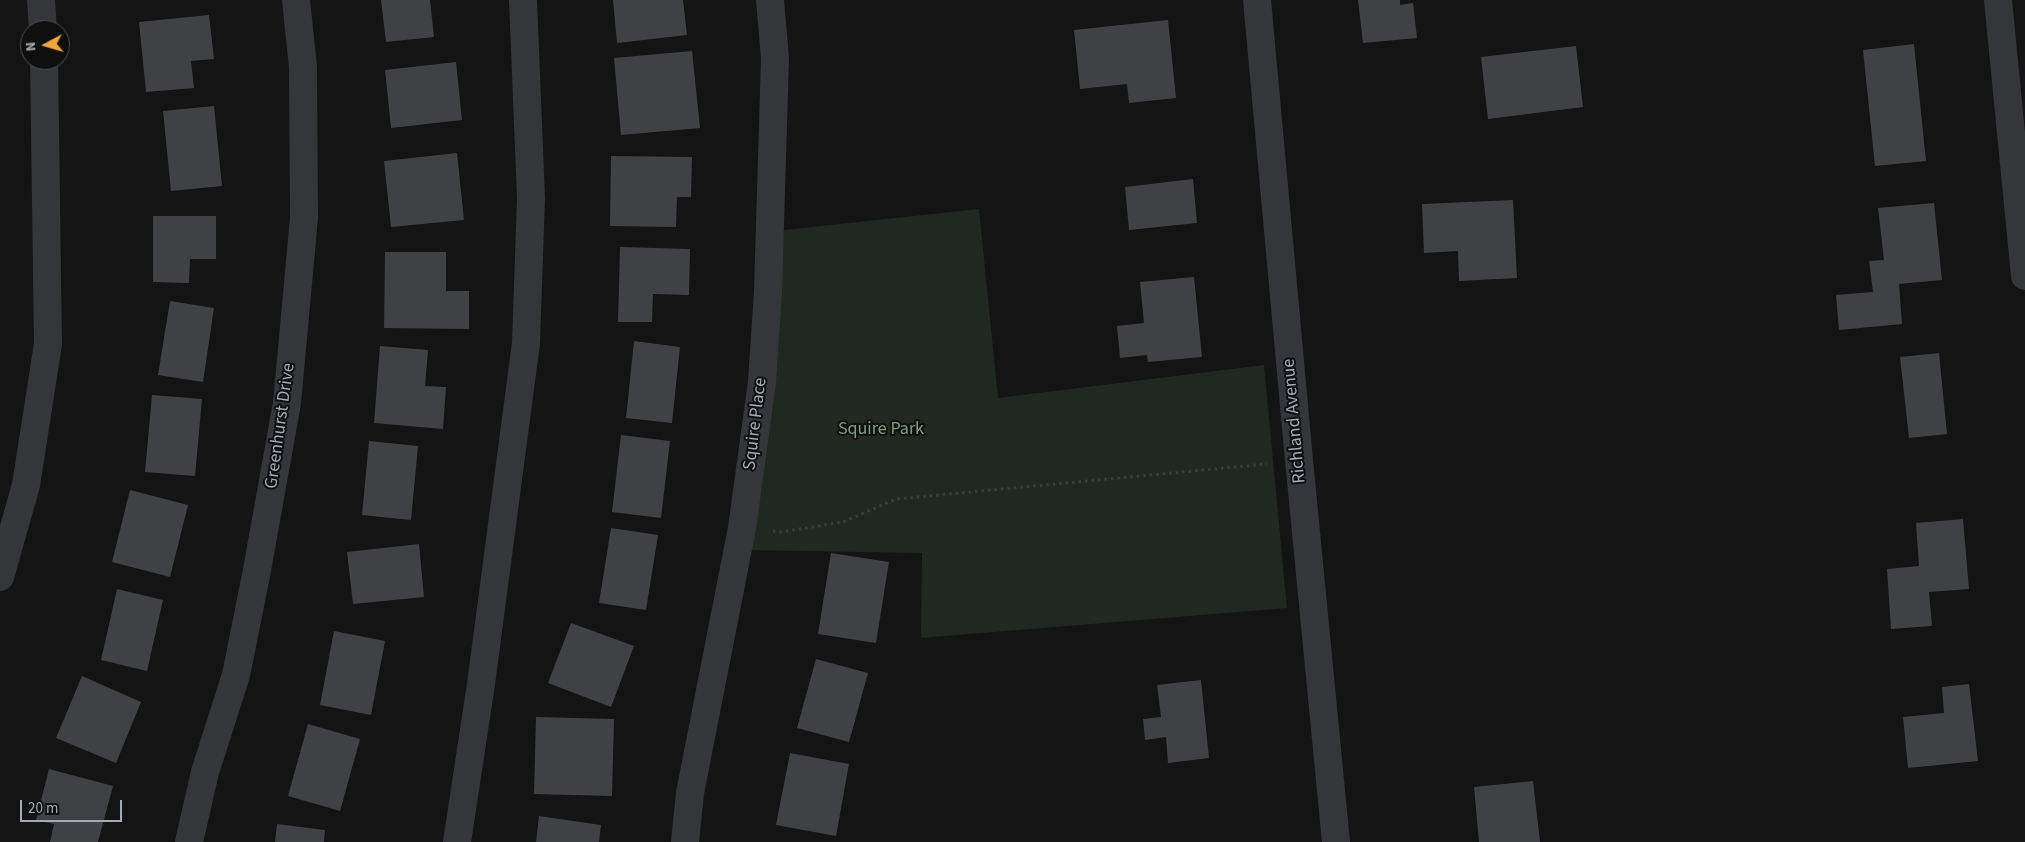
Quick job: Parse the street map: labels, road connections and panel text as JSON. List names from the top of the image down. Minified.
{"streets":{"street":["Richland Avenue","Squire Place","Greenhurst Drive"]},"parks":["Squire Park"],"scale_bar":"20 m","north":"left"}
